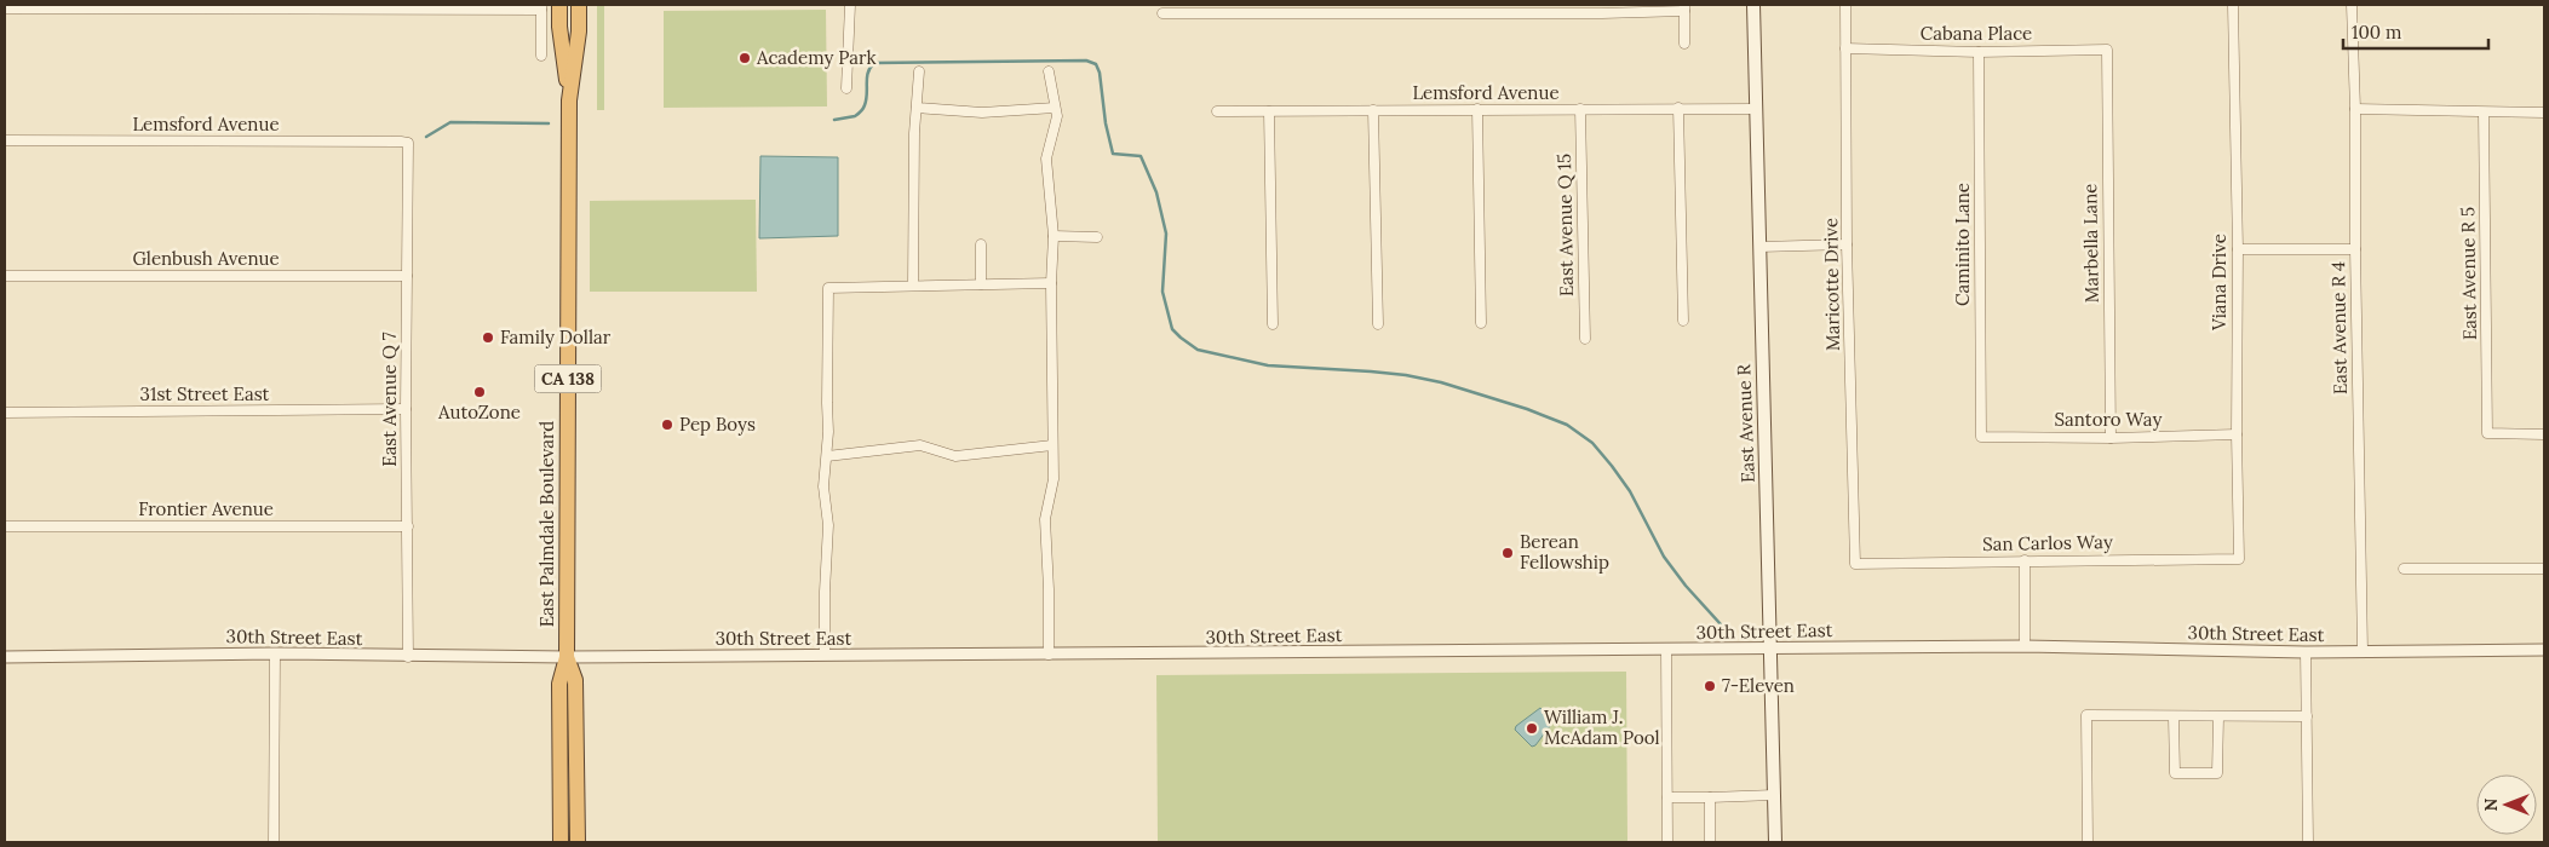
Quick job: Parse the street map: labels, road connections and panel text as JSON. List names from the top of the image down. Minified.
{"streets":{"highway":["CA 138","East Palmdale Boulevard"],"main road":["East Avenue R"],"street":["Cabana Place","Lemsford Avenue","East Avenue Q 15","Marbella Lane","Caminito Lane","Glenbush Avenue","East Avenue R 5","Viana Drive","Maricotte Drive","East Avenue R 4","31st Street East","East Avenue Q 7","Santoro Way","Frontier Avenue","San Carlos Way","30th Street East"]},"crossings":[["Cabana Place","Marbella Lane"],["Cabana Place","Caminito Lane"],["Cabana Place","Maricotte Drive"],["Lemsford Avenue","East Avenue Q 15"],["Lemsford Avenue","East Avenue Q 7"],["Lemsford Avenue","East Avenue R"],["Marbella Lane","Santoro Way"],["Caminito Lane","Santoro Way"],["Glenbush Avenue","East Avenue Q 7"],["Viana Drive","Santoro Way"],["Viana Drive","San Carlos Way"],["Maricotte Drive","San Carlos Way"],["East Avenue R 4","30th Street East"],["31st Street East","East Avenue Q 7"],["East Avenue Q 7","Frontier Avenue"],["East Avenue Q 7","30th Street East"],["East Avenue R","30th Street East"],["East Palmdale Boulevard","30th Street East"]],"places":["Academy Park","Family Dollar","AutoZone","Pep Boys","Berean Fellowship","7-Eleven","William J. McAdam Pool"],"scale_bar":"100 m","north":"left"}
